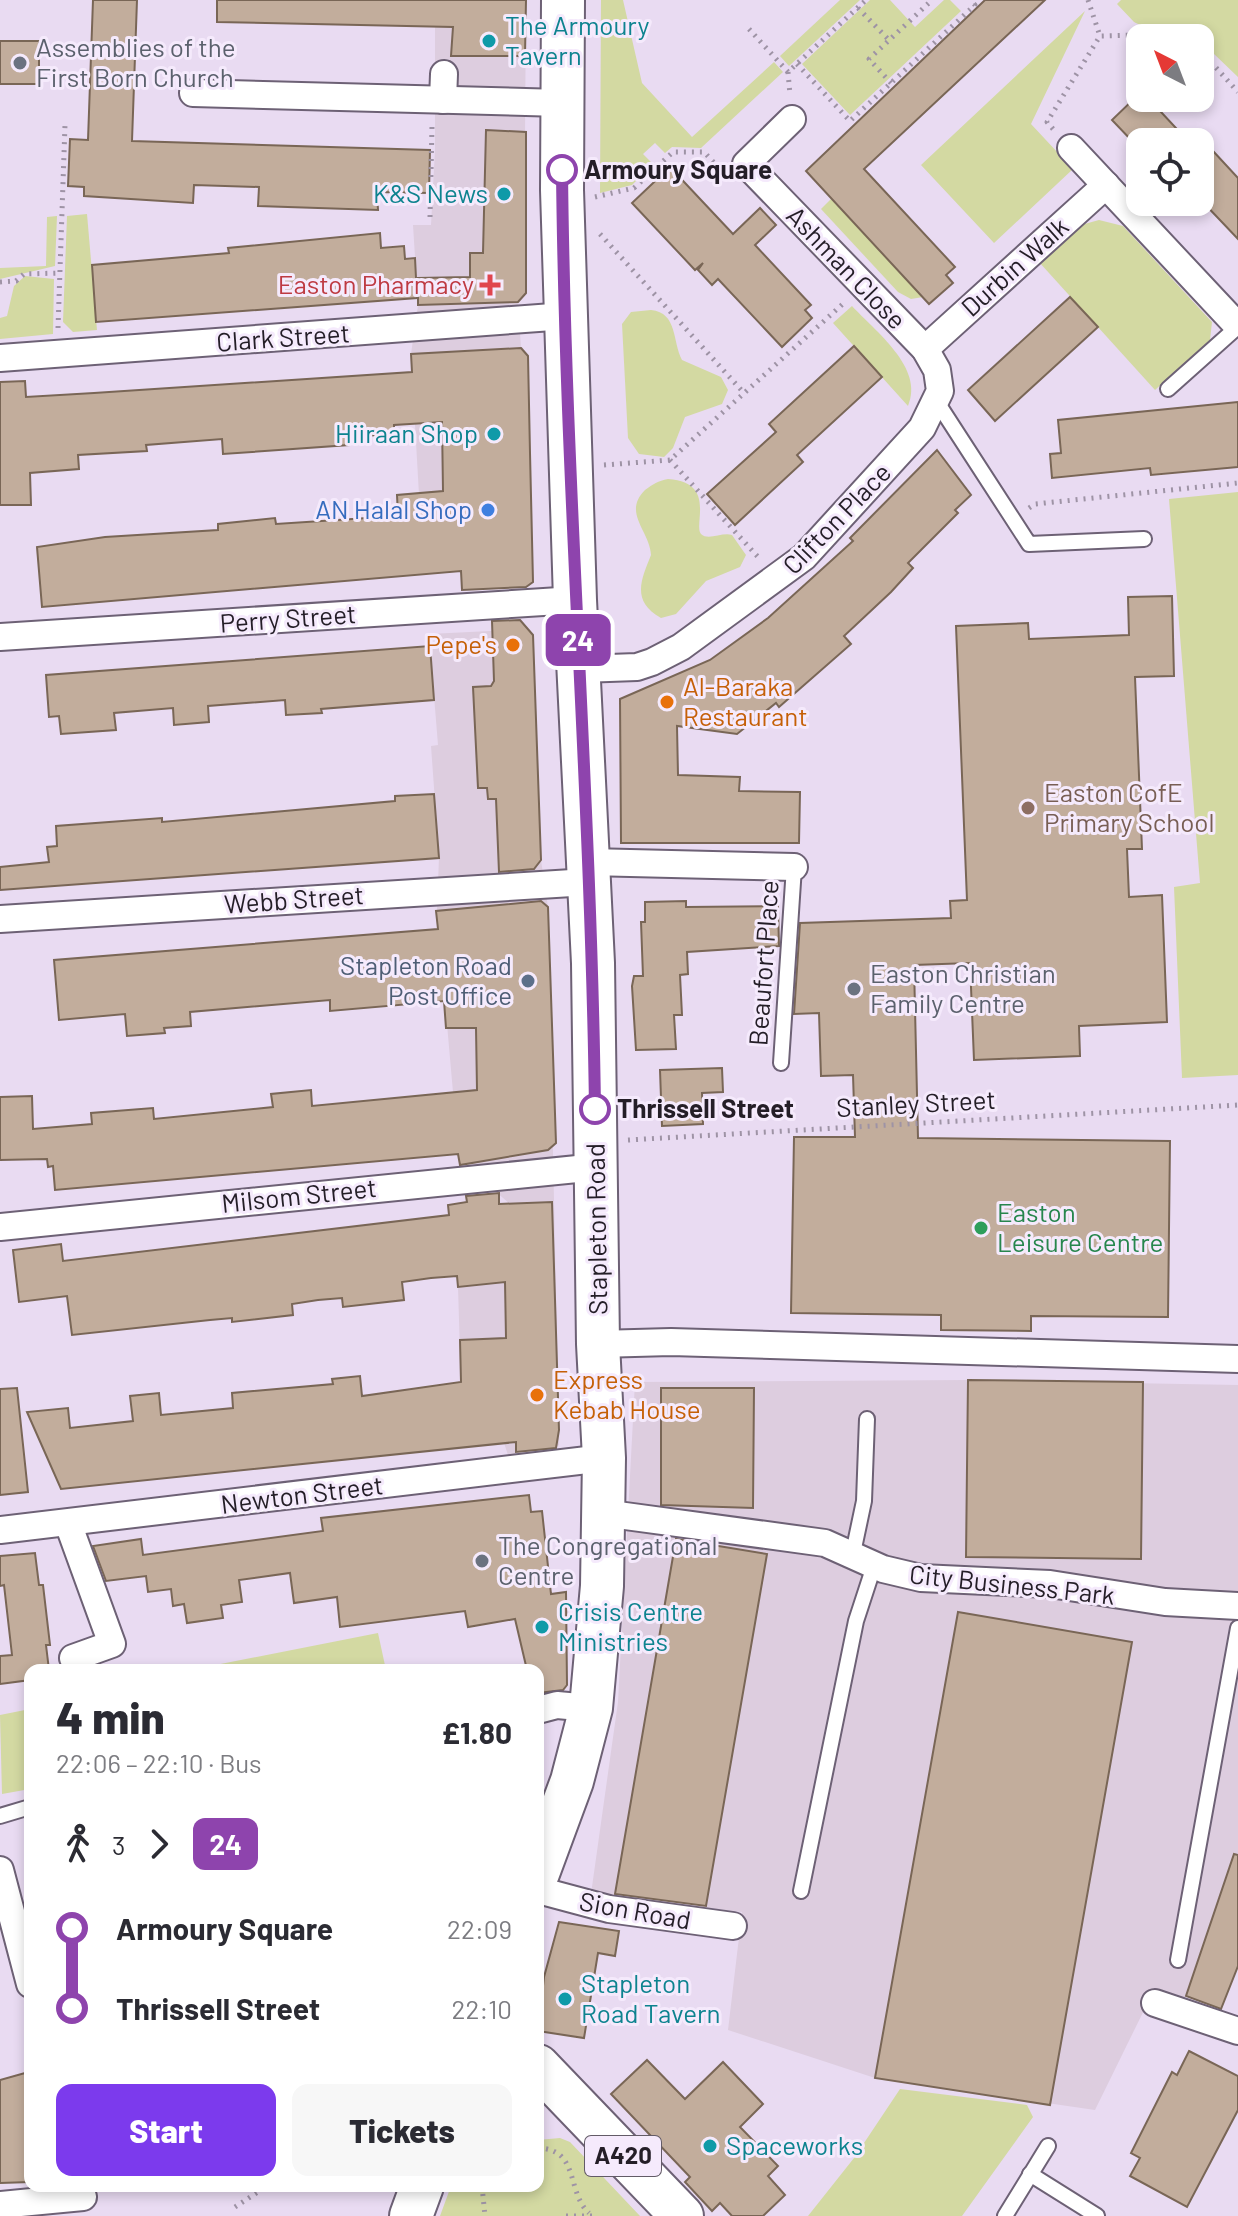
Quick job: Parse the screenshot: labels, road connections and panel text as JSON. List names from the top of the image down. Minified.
{"streets":{"main road":["Stapleton Road","A420"],"street":["Durbin Walk","Ashman Close","Clark Street","Clifton Place","Perry Street","Webb Street","Milsom Street","Newton Street","City Business Park","Sion Road"],"lane":["Beaufort Place"],"path":["Stanley Street"]},"crossings":[["Durbin Walk","Ashman Close"],["Clark Street","Stapleton Road"],["Clifton Place","Stapleton Road"],["Perry Street","Stapleton Road"],["Webb Street","Beaufort Place"],["Webb Street","Stapleton Road"],["Stanley Street","Milsom Street"],["Stanley Street","Stapleton Road"],["Milsom Street","Stapleton Road"],["Stapleton Road","Newton Street"],["Stapleton Road","City Business Park"]],"places":{"other":["The Armoury Tavern","Assemblies of the First Born Church","Armoury Square","K&S News","Hiiraan Shop","AN Halal Shop","Pepe's","Al-Baraka Restaurant","Easton CofE Primary School","Stapleton Road Post Office","Easton Christian Family Centre","Thrissell Street","Easton Leisure Centre","Express Kebab House","The Congregational Centre","Crisis Centre Ministries","Stapleton Road Tavern","Spaceworks"],"health":["Easton Pharmacy"]},"lines":["bus line 24"],"north":"top left","page":{"on_map":"24","heading":["4 min","22:06 – 22:10 · Bus","£1.80"],"legs":["3","24"],"list":[{"name":"Armoury Square","value":"22:09"},{"name":"Thrissell Street","value":"22:10"}],"buttons":["Start","Tickets"]}}
